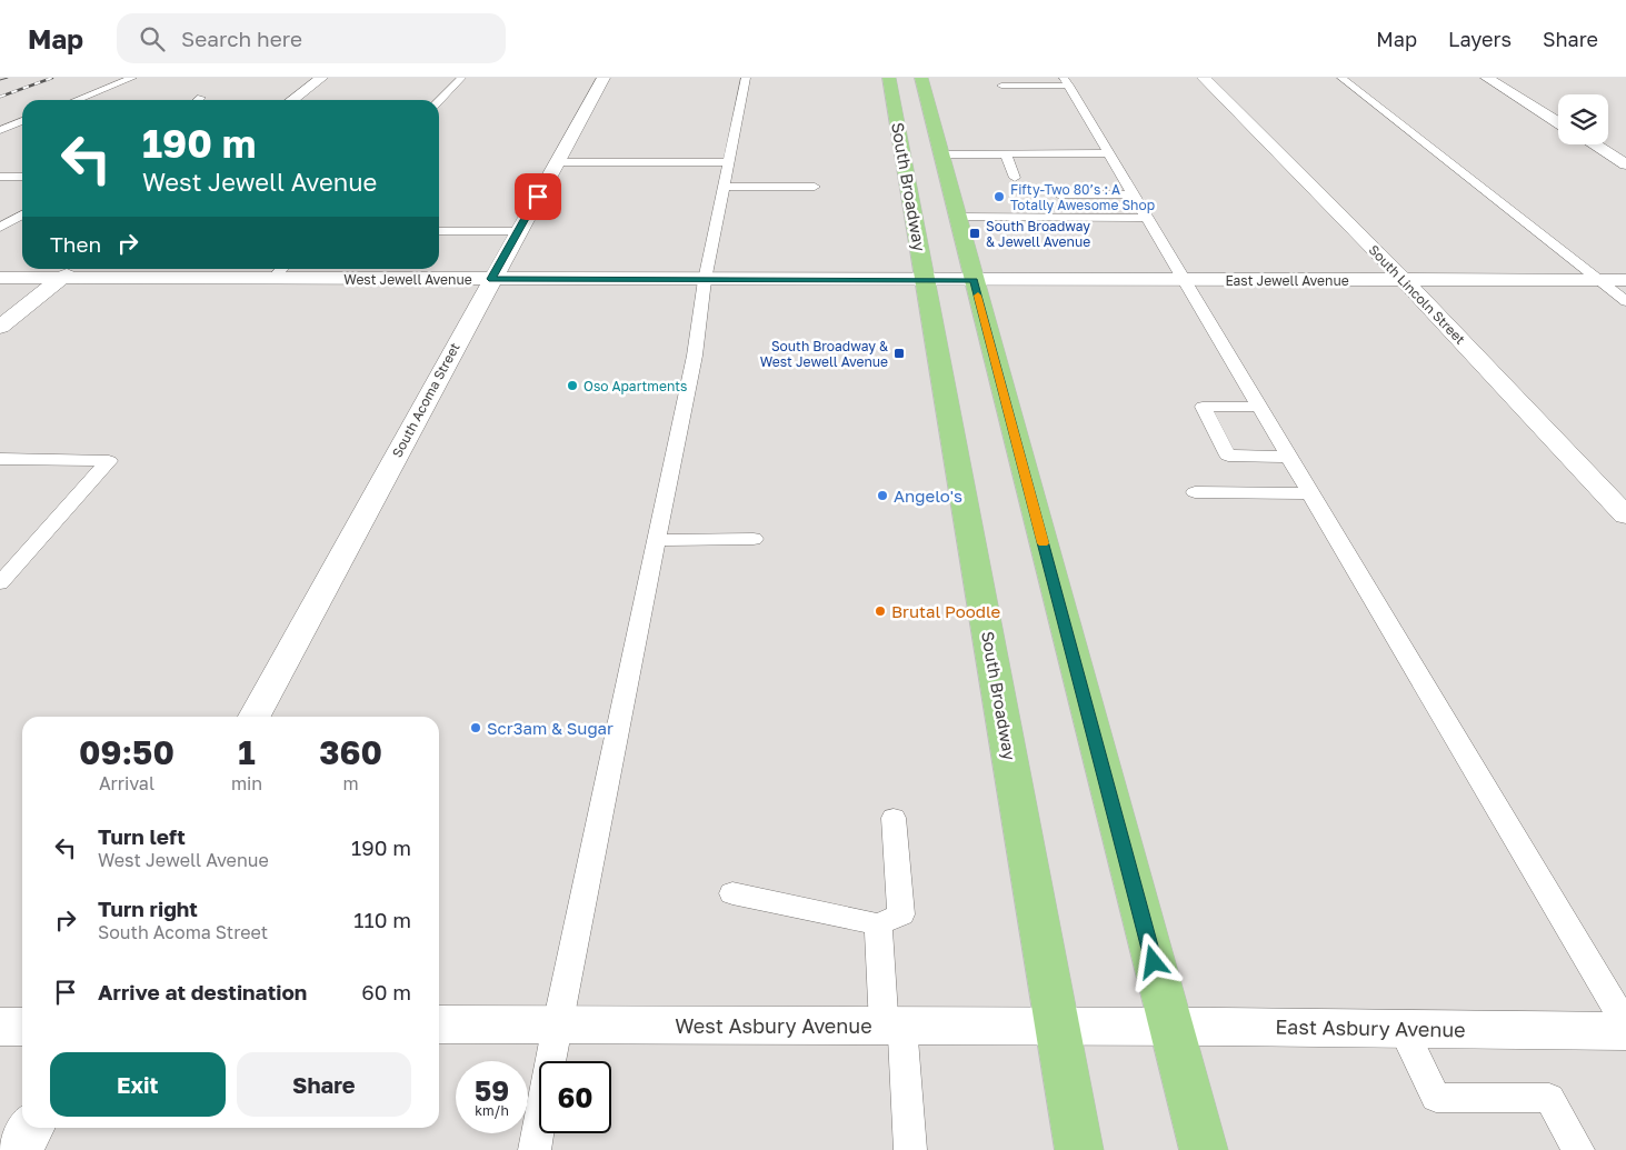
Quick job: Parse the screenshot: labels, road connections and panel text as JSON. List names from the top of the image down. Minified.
{"streets":{"main road":["South Broadway"],"street":["West Jewell Avenue","East Jewell Avenue","South Lincoln Street","South Acoma Street","West Asbury Avenue","East Asbury Avenue"]},"crossings":[["South Broadway","West Jewell Avenue"],["South Broadway","East Jewell Avenue"],["South Broadway","West Asbury Avenue"],["South Broadway","East Asbury Avenue"],["West Jewell Avenue","East Jewell Avenue"],["West Jewell Avenue","South Acoma Street"],["East Jewell Avenue","South Lincoln Street"],["West Asbury Avenue","East Asbury Avenue"]],"places":{"other":["Fifty-Two 80’s : A Totally Awesome Shop","Oso Apartments","Angelo's","Brutal Poodle","Scr3am & Sugar"],"transit":["South Broadway & Jewell Avenue","South Broadway & West Jewell Avenue"]},"page":{"header":"Map","search":"Search here","nav":["Map","Layers","Share"],"turn":["190 m","West Jewell Avenue"],"then":"Then","eta":["09:50","Arrival","1","min","360","m"],"list":[{"name":"Turn left","note":"West Jewell Avenue","value":"190 m"},{"name":"Turn right","note":"South Acoma Street","value":"110 m"},{"name":"Arrive at destination","value":"60 m"}],"buttons":["Exit","Share"],"speed":"59 km/h","limit":"60"}}
